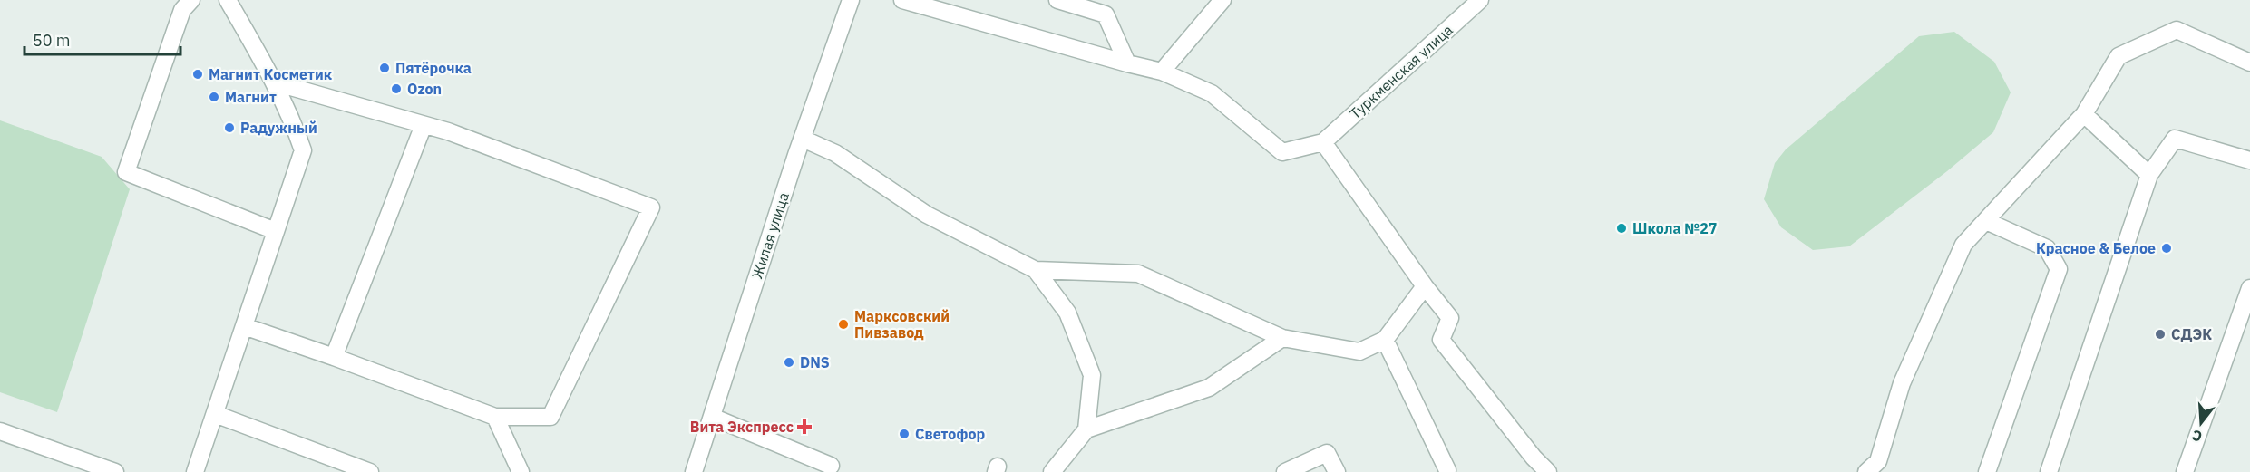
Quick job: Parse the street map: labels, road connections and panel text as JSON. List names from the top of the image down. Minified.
{"streets":{"street":["Туркменская улица","Жилая улица"]},"places":{"other":["Пятёрочка","Магнит Косметик","Ozon","Магнит","Радужный","Школа №27","Красное & Белое","Марксовский Пивзавод","СДЭК","DNS","Светофор"],"health":["Вита Экспресс"]},"scale_bar":"50 m","north":"bottom"}
